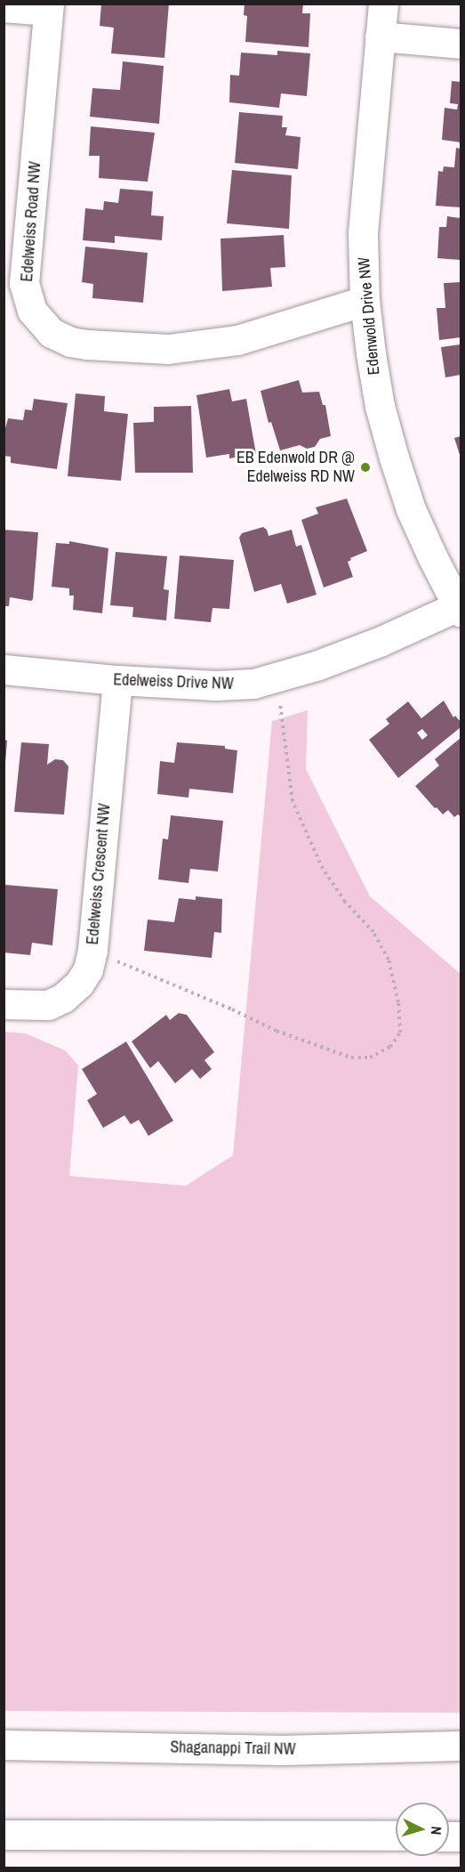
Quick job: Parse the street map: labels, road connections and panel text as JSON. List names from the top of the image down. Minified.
{"streets":{"street":["Edelweiss Road NW","Edenwold Drive NW","Edelweiss Drive NW","Edelweiss Crescent NW","Shaganappi Trail NW"]},"crossings":[["Edelweiss Road NW","Edenwold Drive NW"],["Edenwold Drive NW","Edelweiss Drive NW"],["Edelweiss Drive NW","Edelweiss Crescent NW"]],"places":["EB Edenwold DR @ Edelweiss RD NW"],"north":"right"}
